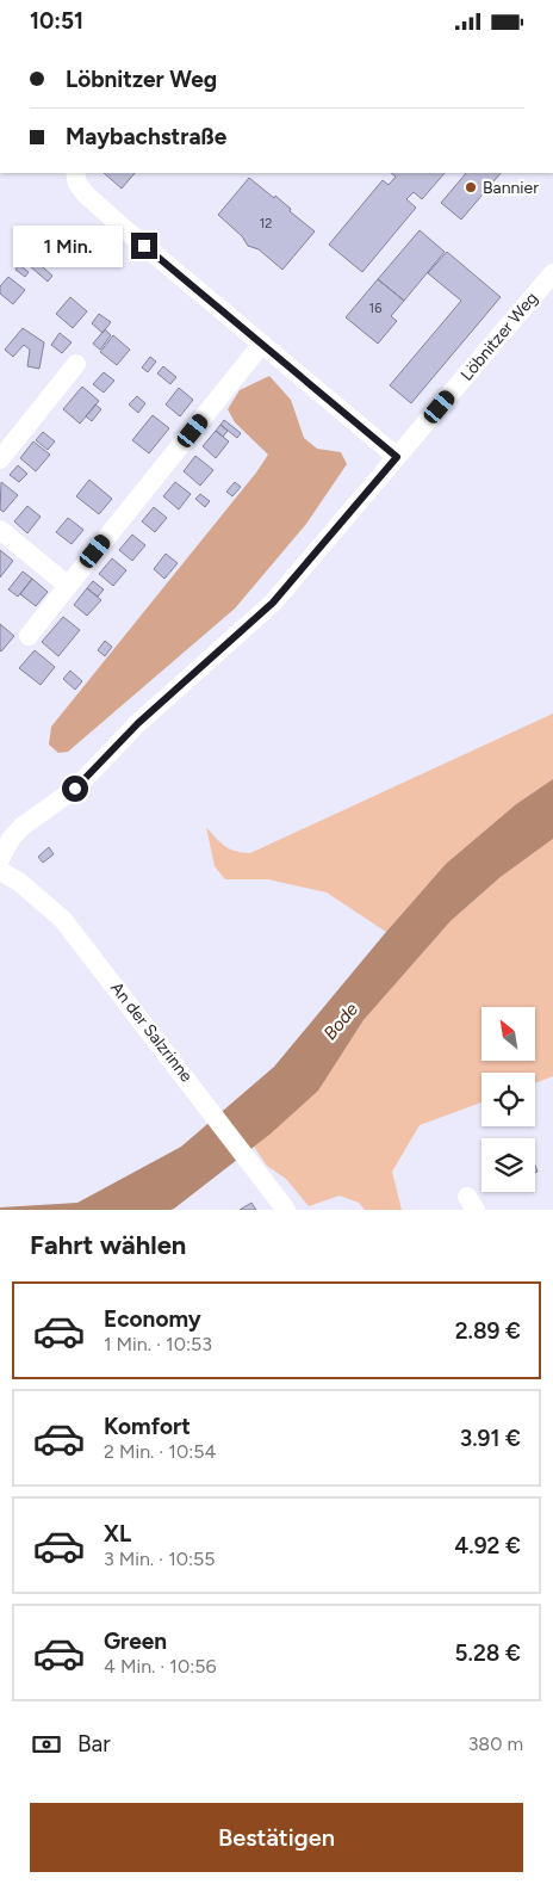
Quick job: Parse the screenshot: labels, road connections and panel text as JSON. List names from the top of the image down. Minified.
{"streets":{"street":["Löbnitzer Weg","An der Salzrinne"]},"water":["Bode"],"places":["Bannier"],"house_numbers":["12","16"],"north":"top left","page":{"status":"10:51","banner":["Löbnitzer Weg","Maybachstraße"],"bubble":"1 Min.","heading":"Fahrt wählen","list":[{"name":"Economy","note":"1 Min. · 10:53","value":"2.89 €"},{"name":"Komfort","note":"2 Min. · 10:54","value":"3.91 €"},{"name":"XL","note":"3 Min. · 10:55","value":"4.92 €"},{"name":"Green","note":"4 Min. · 10:56","value":"5.28 €"}],"pay":["Bar","380 m"],"buttons":"Bestätigen"}}
